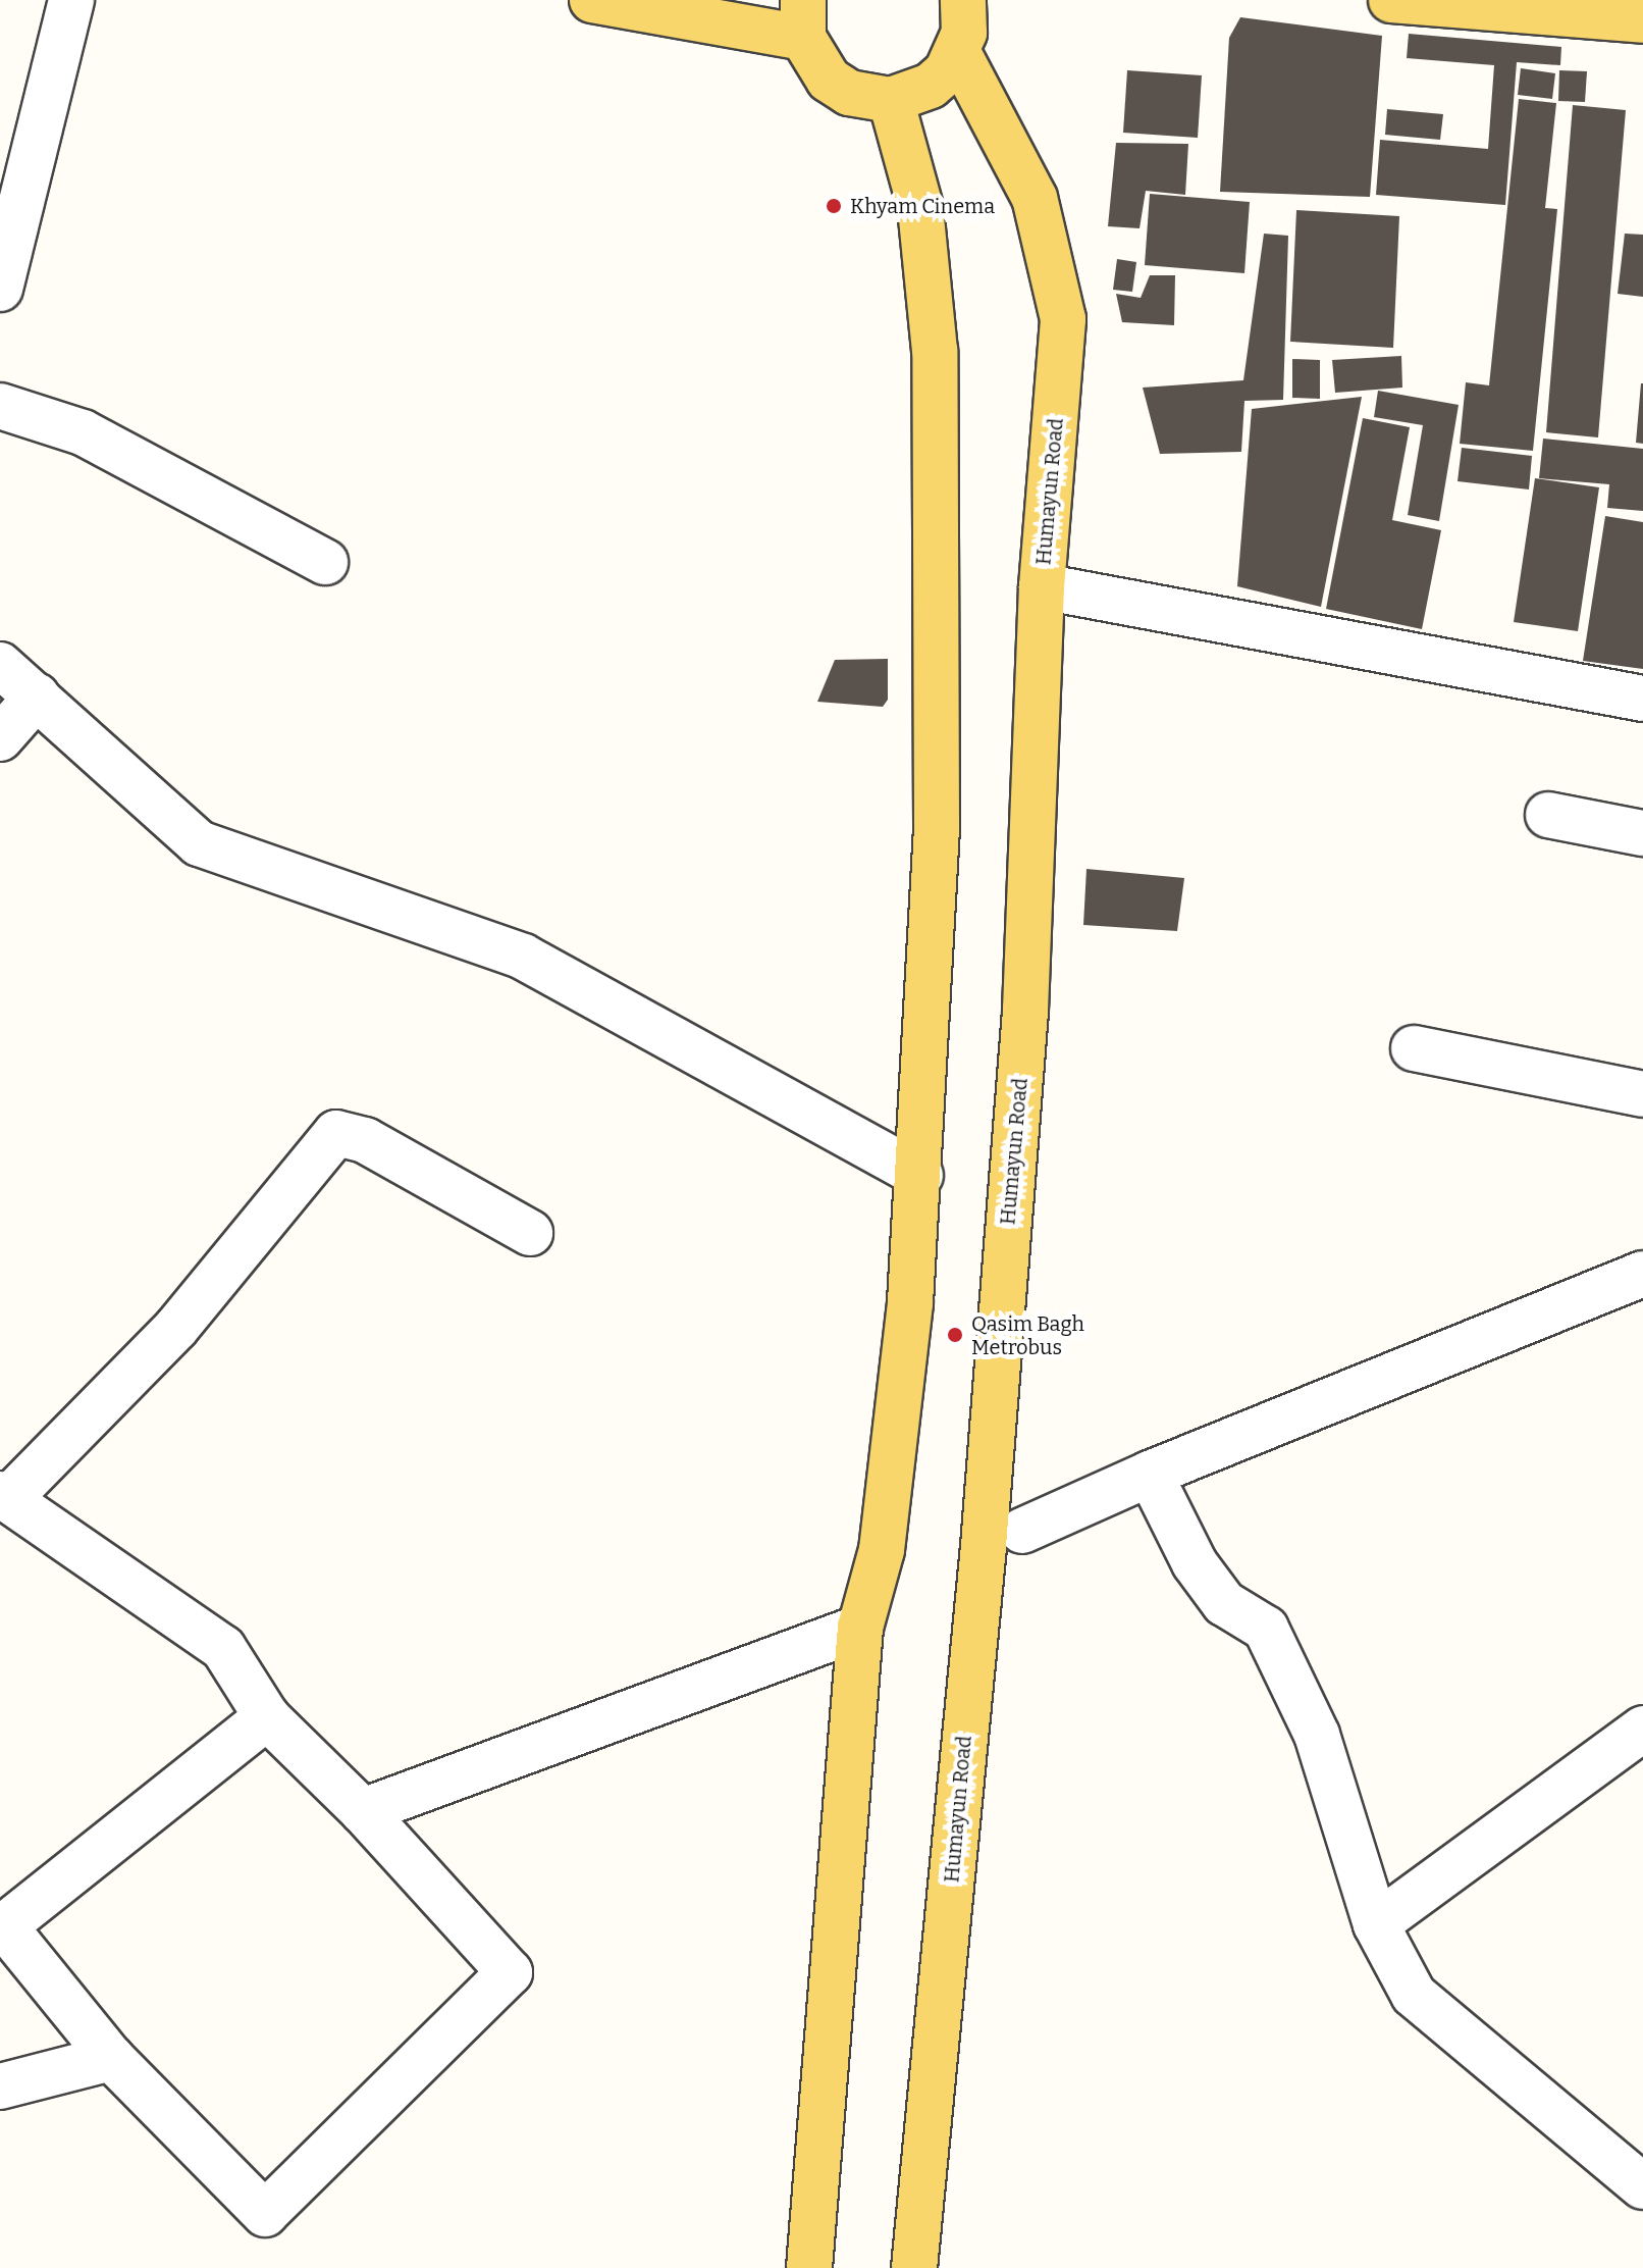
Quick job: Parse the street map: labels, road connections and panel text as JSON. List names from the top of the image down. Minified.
{"streets":{"main road":["Humayun Road"]},"places":["Khyam Cinema","Qasim Bagh Metrobus"]}
